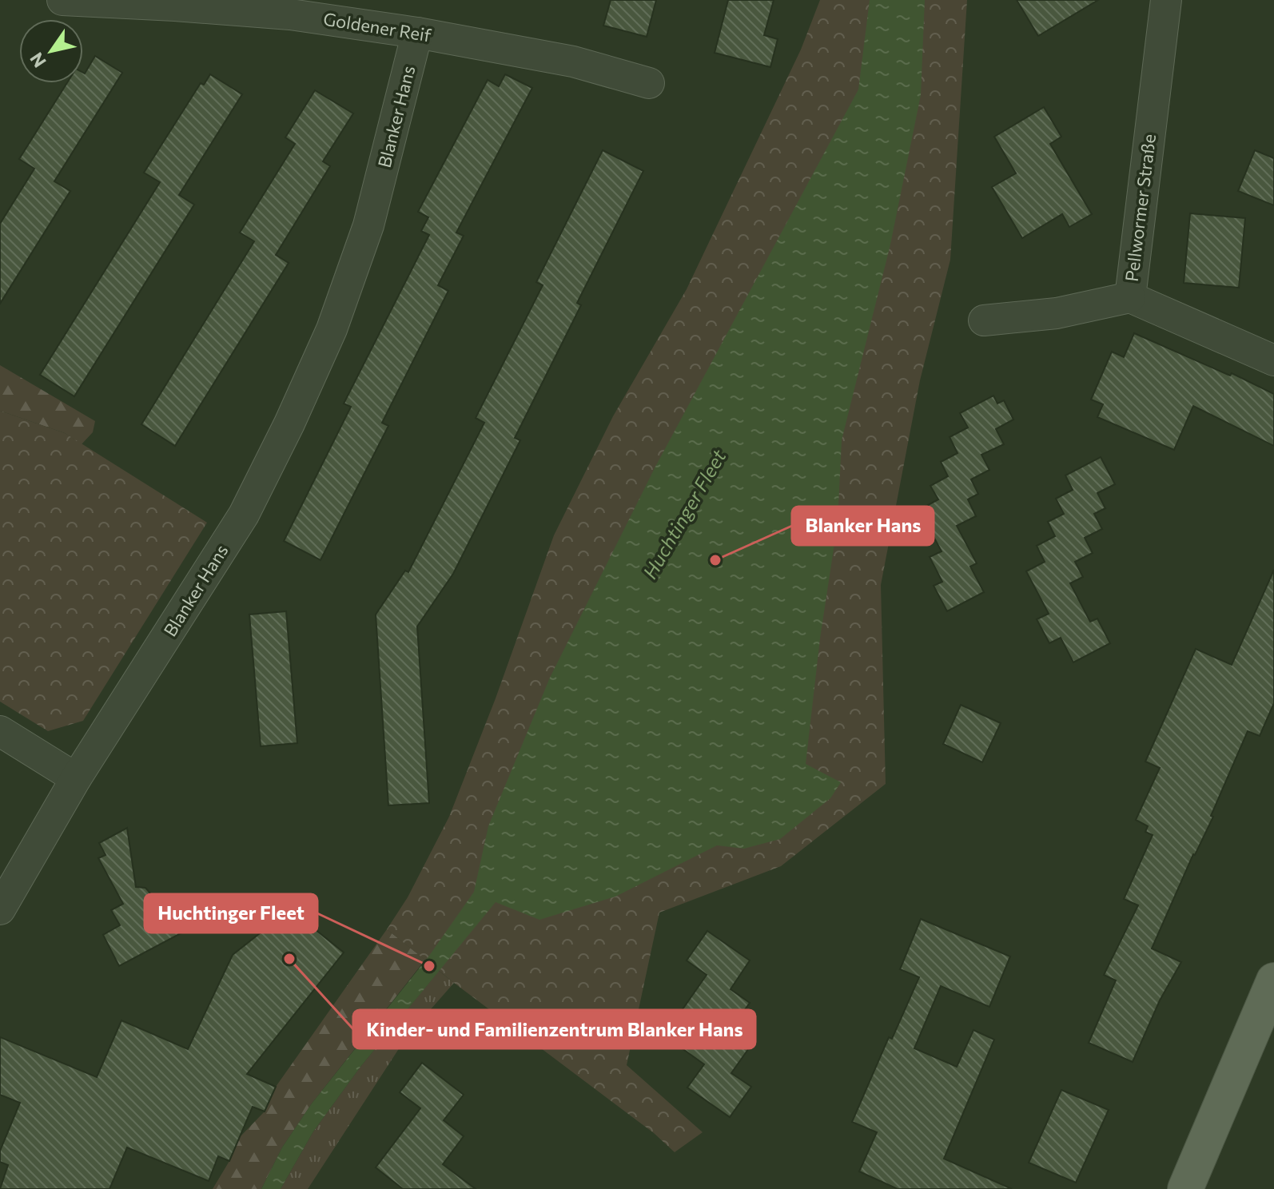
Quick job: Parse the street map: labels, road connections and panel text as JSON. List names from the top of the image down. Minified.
{"streets":{"street":["Goldener Reif","Blanker Hans","Pellwormer Straße"]},"crossings":[["Goldener Reif","Blanker Hans"]],"water":["Huchtinger Fleet"],"places":["Blanker Hans","Kinder- und Familienzentrum Blanker Hans","Huchtinger Fleet"],"north":"bottom left"}
